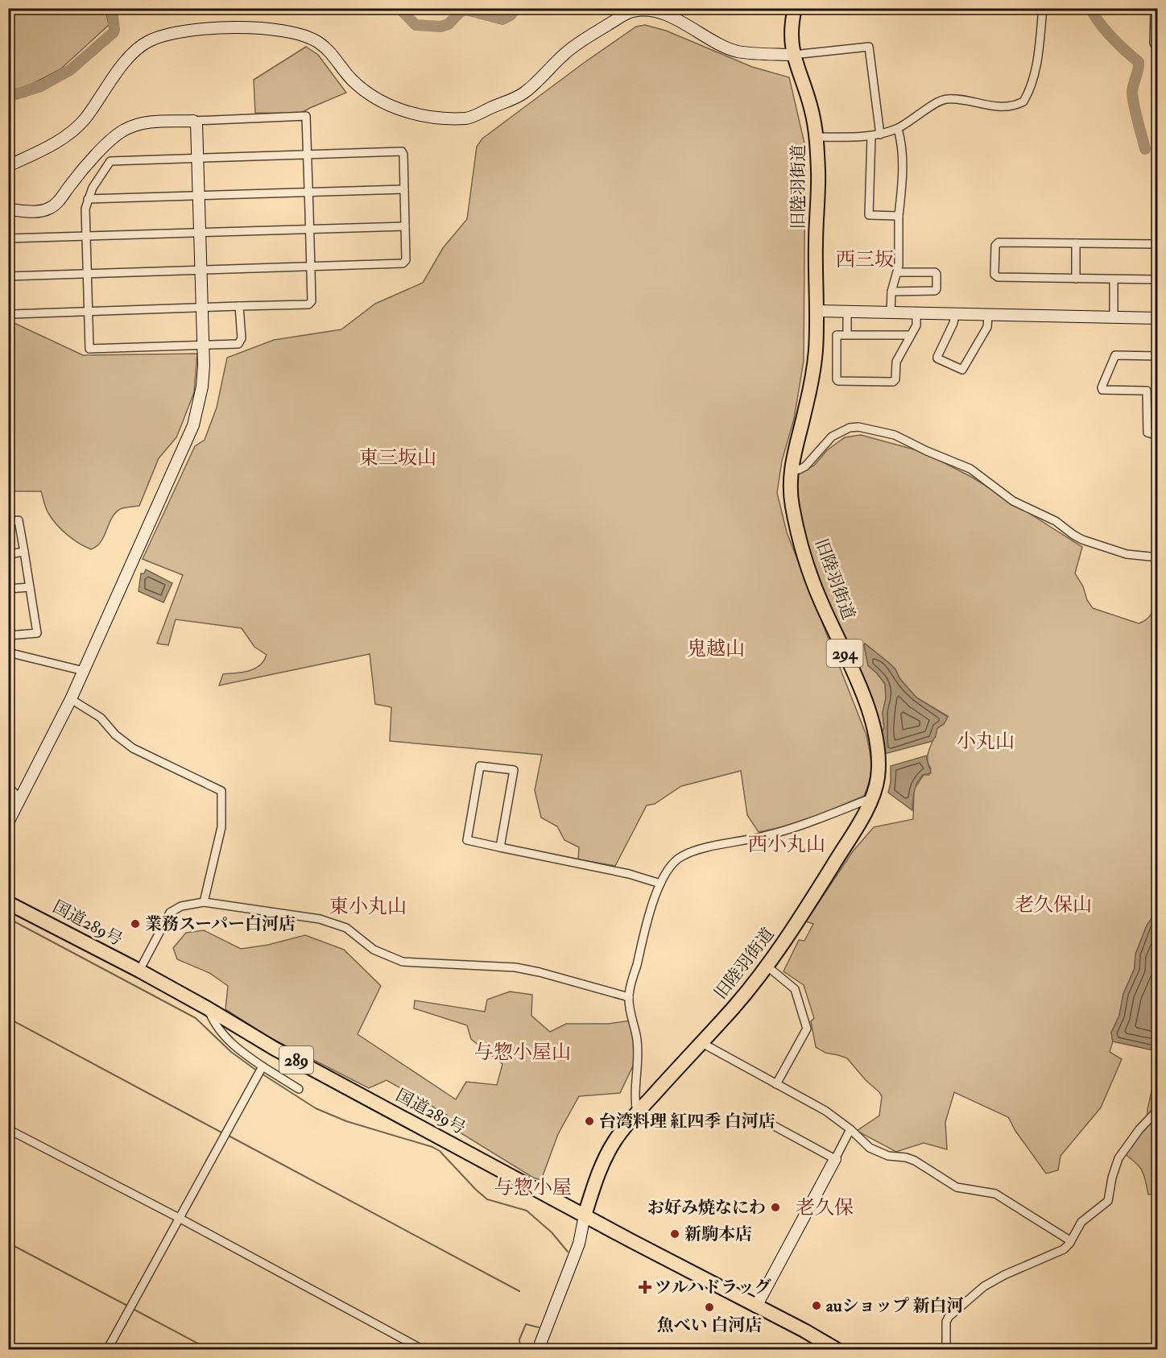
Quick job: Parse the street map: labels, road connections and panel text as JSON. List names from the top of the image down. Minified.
{"streets":{"highway":["旧陸羽街道","294","国道289号","289"]},"crossings":[["旧陸羽街道","国道289号"]],"districts":["西三坂","東三坂山","鬼越山","小丸山","西小丸山","老久保山","東小丸山","与惣小屋山","与惣小屋","老久保"],"places":{"other":["業務スーパー白河店","台湾料理 紅四季 白河店","お好み焼なにわ","新駒本店","auショップ 新白河","魚べい 白河店"],"health":["ツルハドラッグ"]}}
